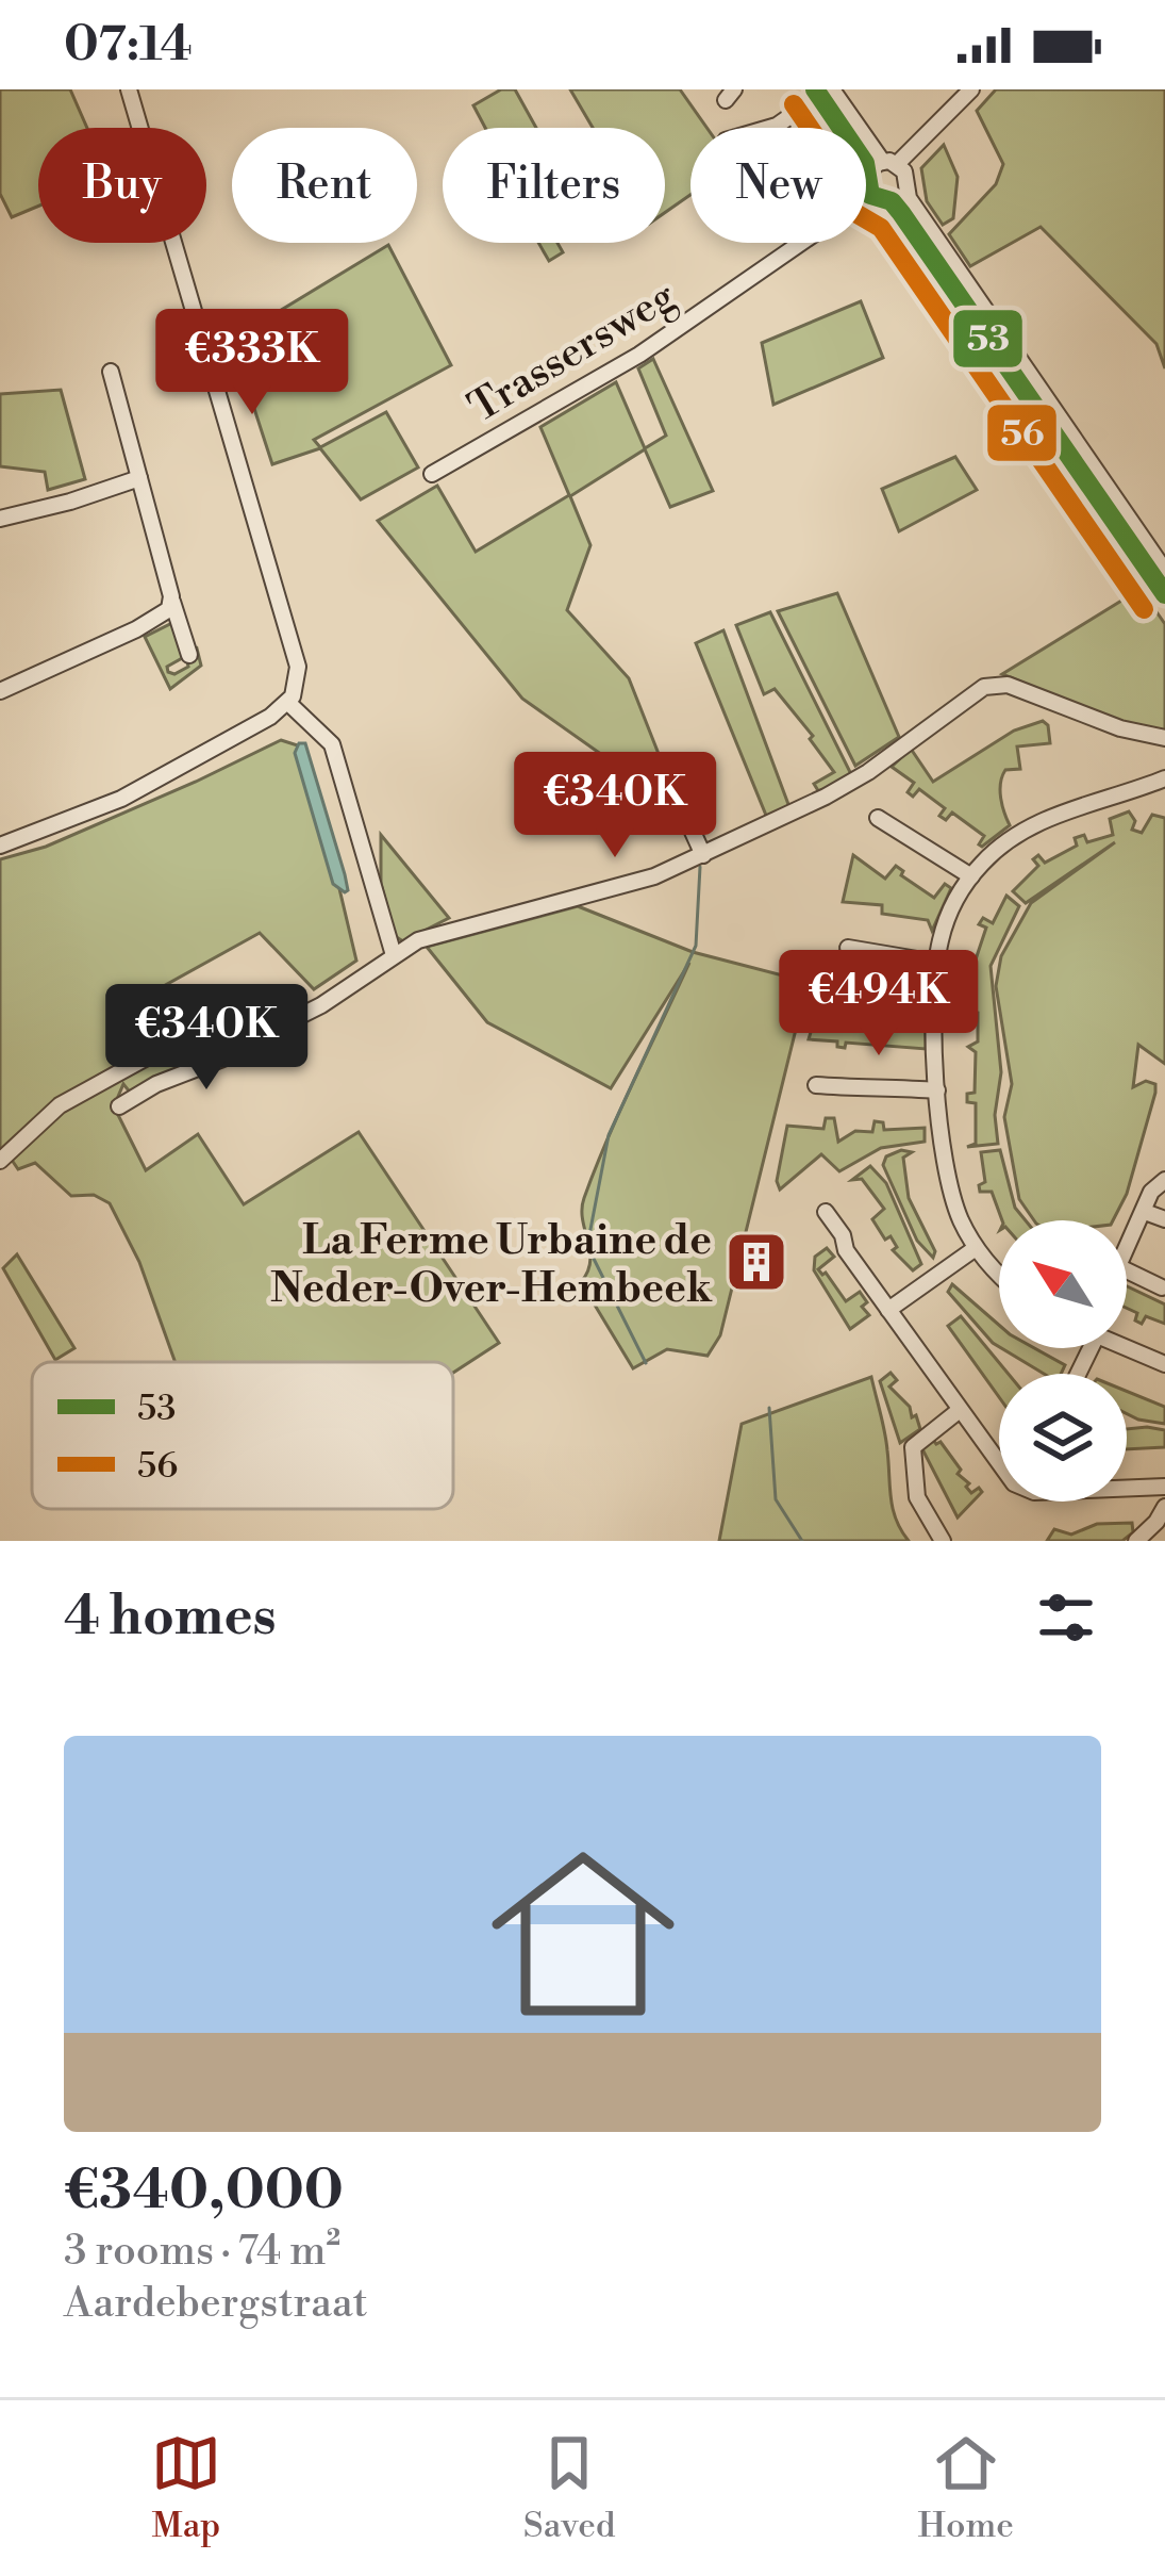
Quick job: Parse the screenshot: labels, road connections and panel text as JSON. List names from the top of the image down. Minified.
{"streets":{"street":["Trassersweg"]},"places":{"building":["La Ferme Urbaine de Neder-Over-Hembeek"]},"lines":["transit line 53","transit line 56"],"legend":["53","56"],"north":"top left","page":{"status":"07:14","chip":["Buy","Rent","Filters","New"],"price":["€333K","€340K","€494K","€340K"],"heading":"4 homes","list":[{"name":"€340,000","note":"3 rooms · 74 m² · Aardebergstraat"}],"tabs":["Map","Saved","Home"]}}
